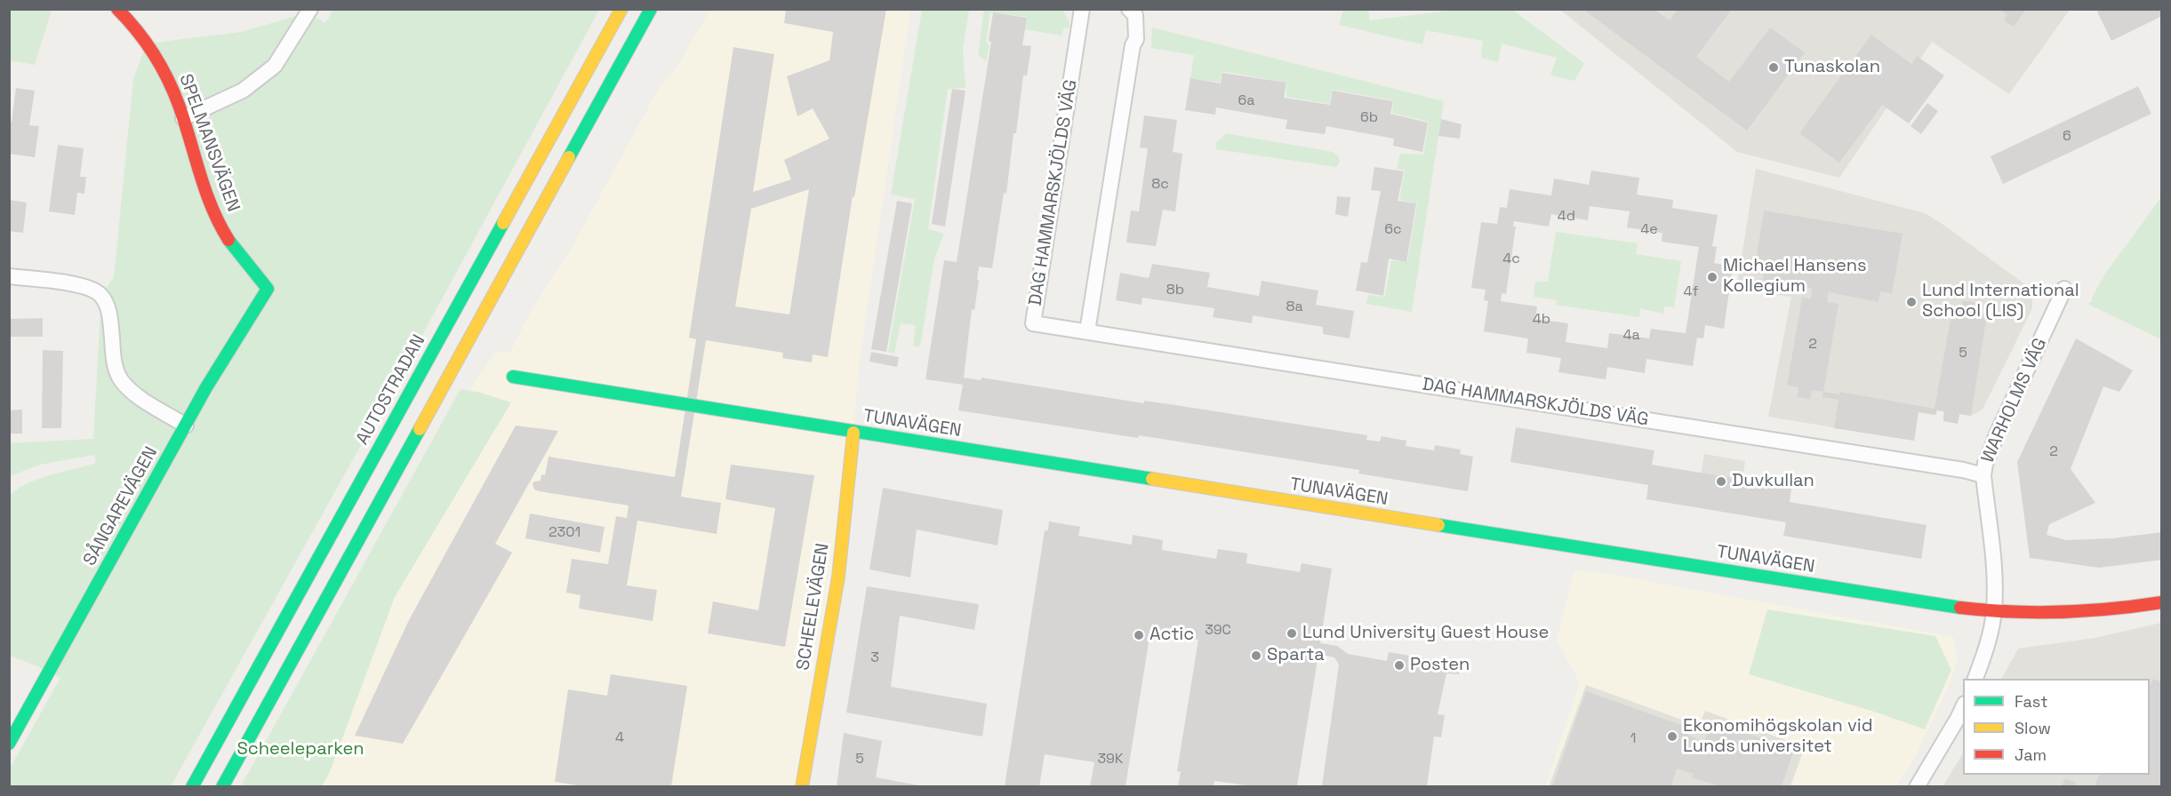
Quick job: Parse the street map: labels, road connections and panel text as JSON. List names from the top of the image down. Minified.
{"streets":{"main road":["SPELMANSVÄGEN","AUTOSTRADAN","TUNAVÄGEN","SÅNGAREVÄGEN","SCHEELEVÄGEN"],"street":["DAG HAMMARSKJÖLDS VÄG","WARHOLMS VÄG"]},"crossings":[["SPELMANSVÄGEN","SÅNGAREVÄGEN"],["DAG HAMMARSKJÖLDS VÄG","WARHOLMS VÄG"],["WARHOLMS VÄG","TUNAVÄGEN"],["TUNAVÄGEN","SCHEELEVÄGEN"]],"parks":["Scheeleparken"],"places":["Tunaskolan","Michael Hansens Kollegium","Lund International School (LIS)","Duvkullan","Lund University Guest House","Actic","Sparta","Posten","Ekonomihögskolan vid Lunds universitet"],"house_numbers":["6a","6b","6","8c","4d","6c","4e","4c","8b","4f","8a","4b","4a","2","5","2","2301","39C","3","4","1","5","39K"],"legend":["Fast","Slow","Jam"]}
